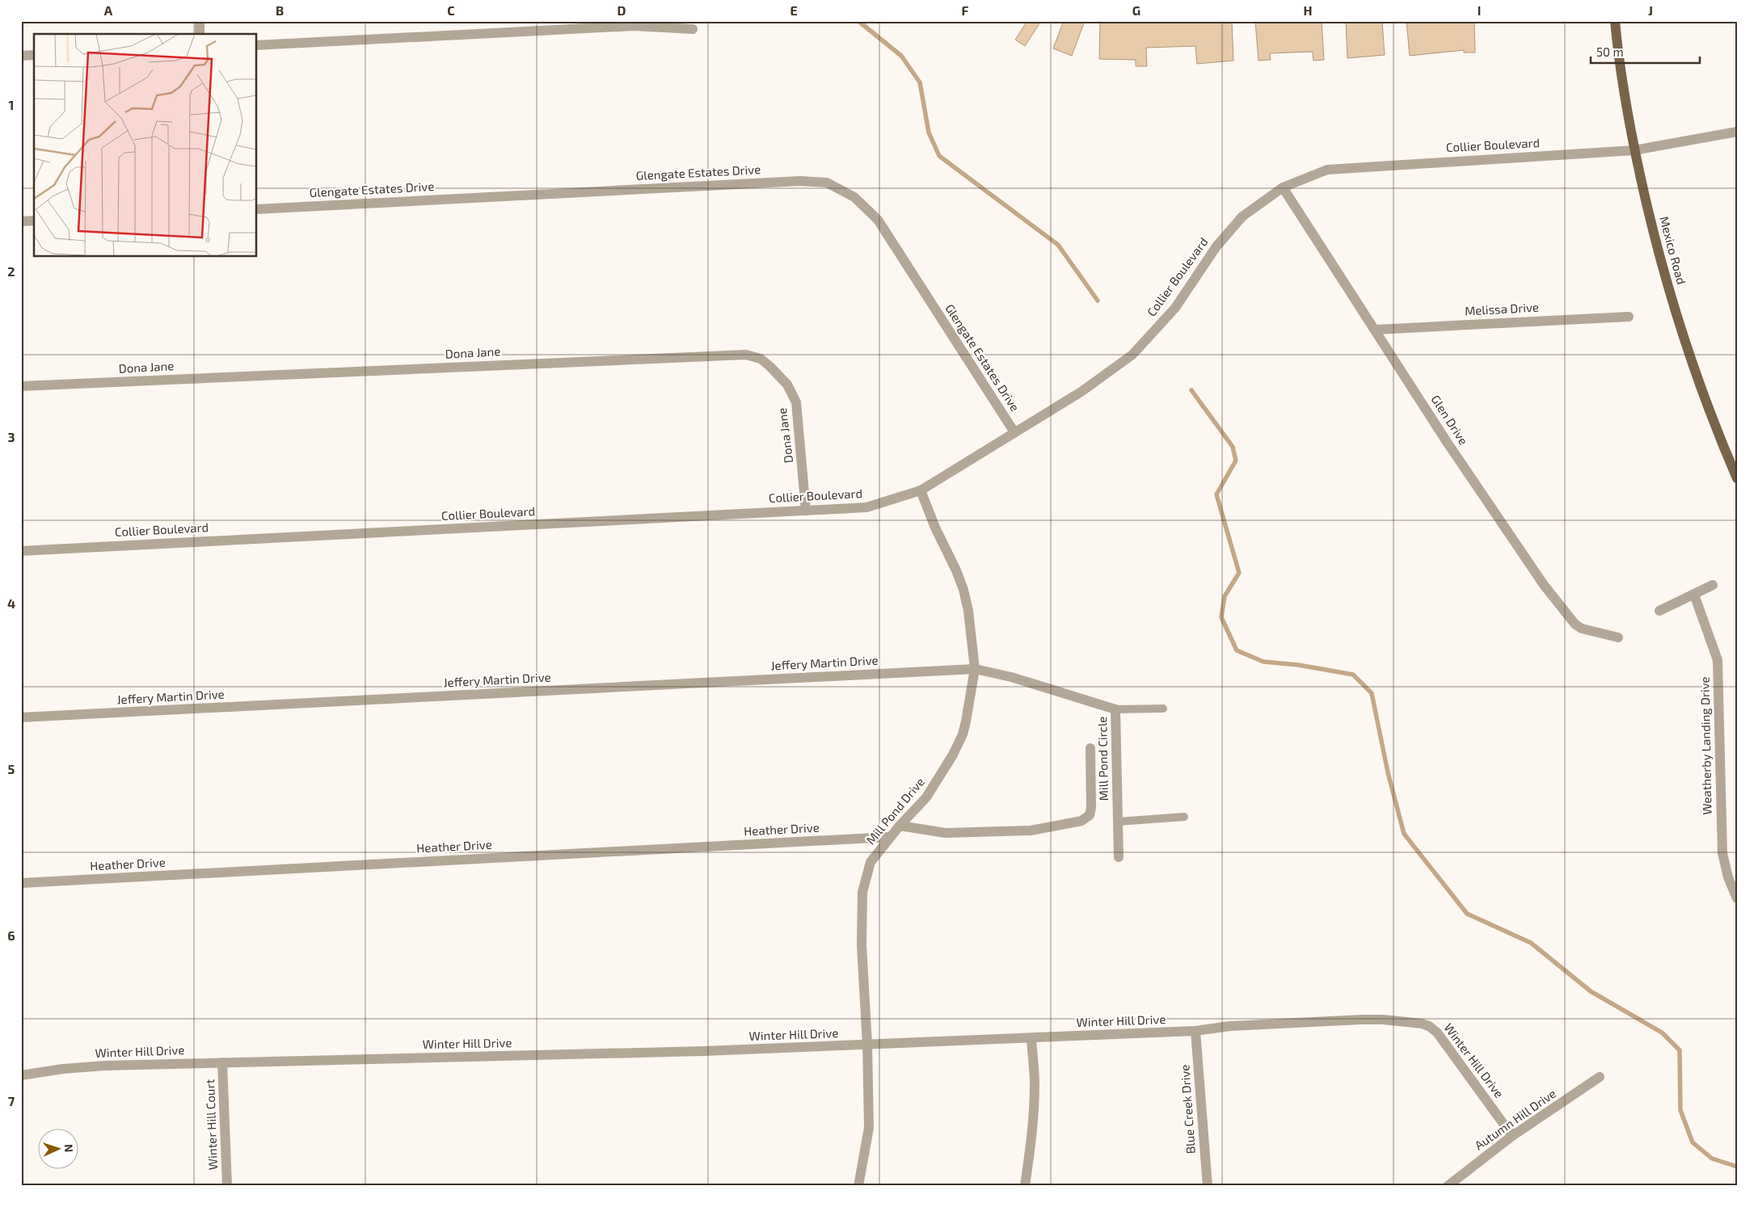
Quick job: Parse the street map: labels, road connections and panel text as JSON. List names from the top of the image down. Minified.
{"streets":{"main road":["Mexico Road"],"street":["Collier Boulevard","Glengate Estates Drive","Melissa Drive","Dona Jane","Glen Drive","Jeffery Martin Drive","Weatherby Landing Drive","Mill Pond Circle","Mill Pond Drive","Heather Drive","Winter Hill Drive","Blue Creek Drive","Autumn Hill Drive","Winter Hill Court"]},"crossings":[["Collier Boulevard","Glengate Estates Drive"],["Collier Boulevard","Mexico Road"],["Collier Boulevard","Dona Jane"],["Collier Boulevard","Glen Drive"],["Collier Boulevard","Mill Pond Drive"],["Melissa Drive","Glen Drive"],["Jeffery Martin Drive","Mill Pond Circle"],["Jeffery Martin Drive","Mill Pond Drive"],["Mill Pond Circle","Mill Pond Drive"],["Mill Pond Drive","Heather Drive"],["Mill Pond Drive","Winter Hill Drive"],["Winter Hill Drive","Blue Creek Drive"],["Winter Hill Drive","Autumn Hill Drive"],["Winter Hill Drive","Winter Hill Court"]],"scale_bar":"50 m","north":"right","grid":{"columns":["A","B","C","D","E","F","G","H","I","J"],"rows":["1","2","3","4","5","6","7"]}}
